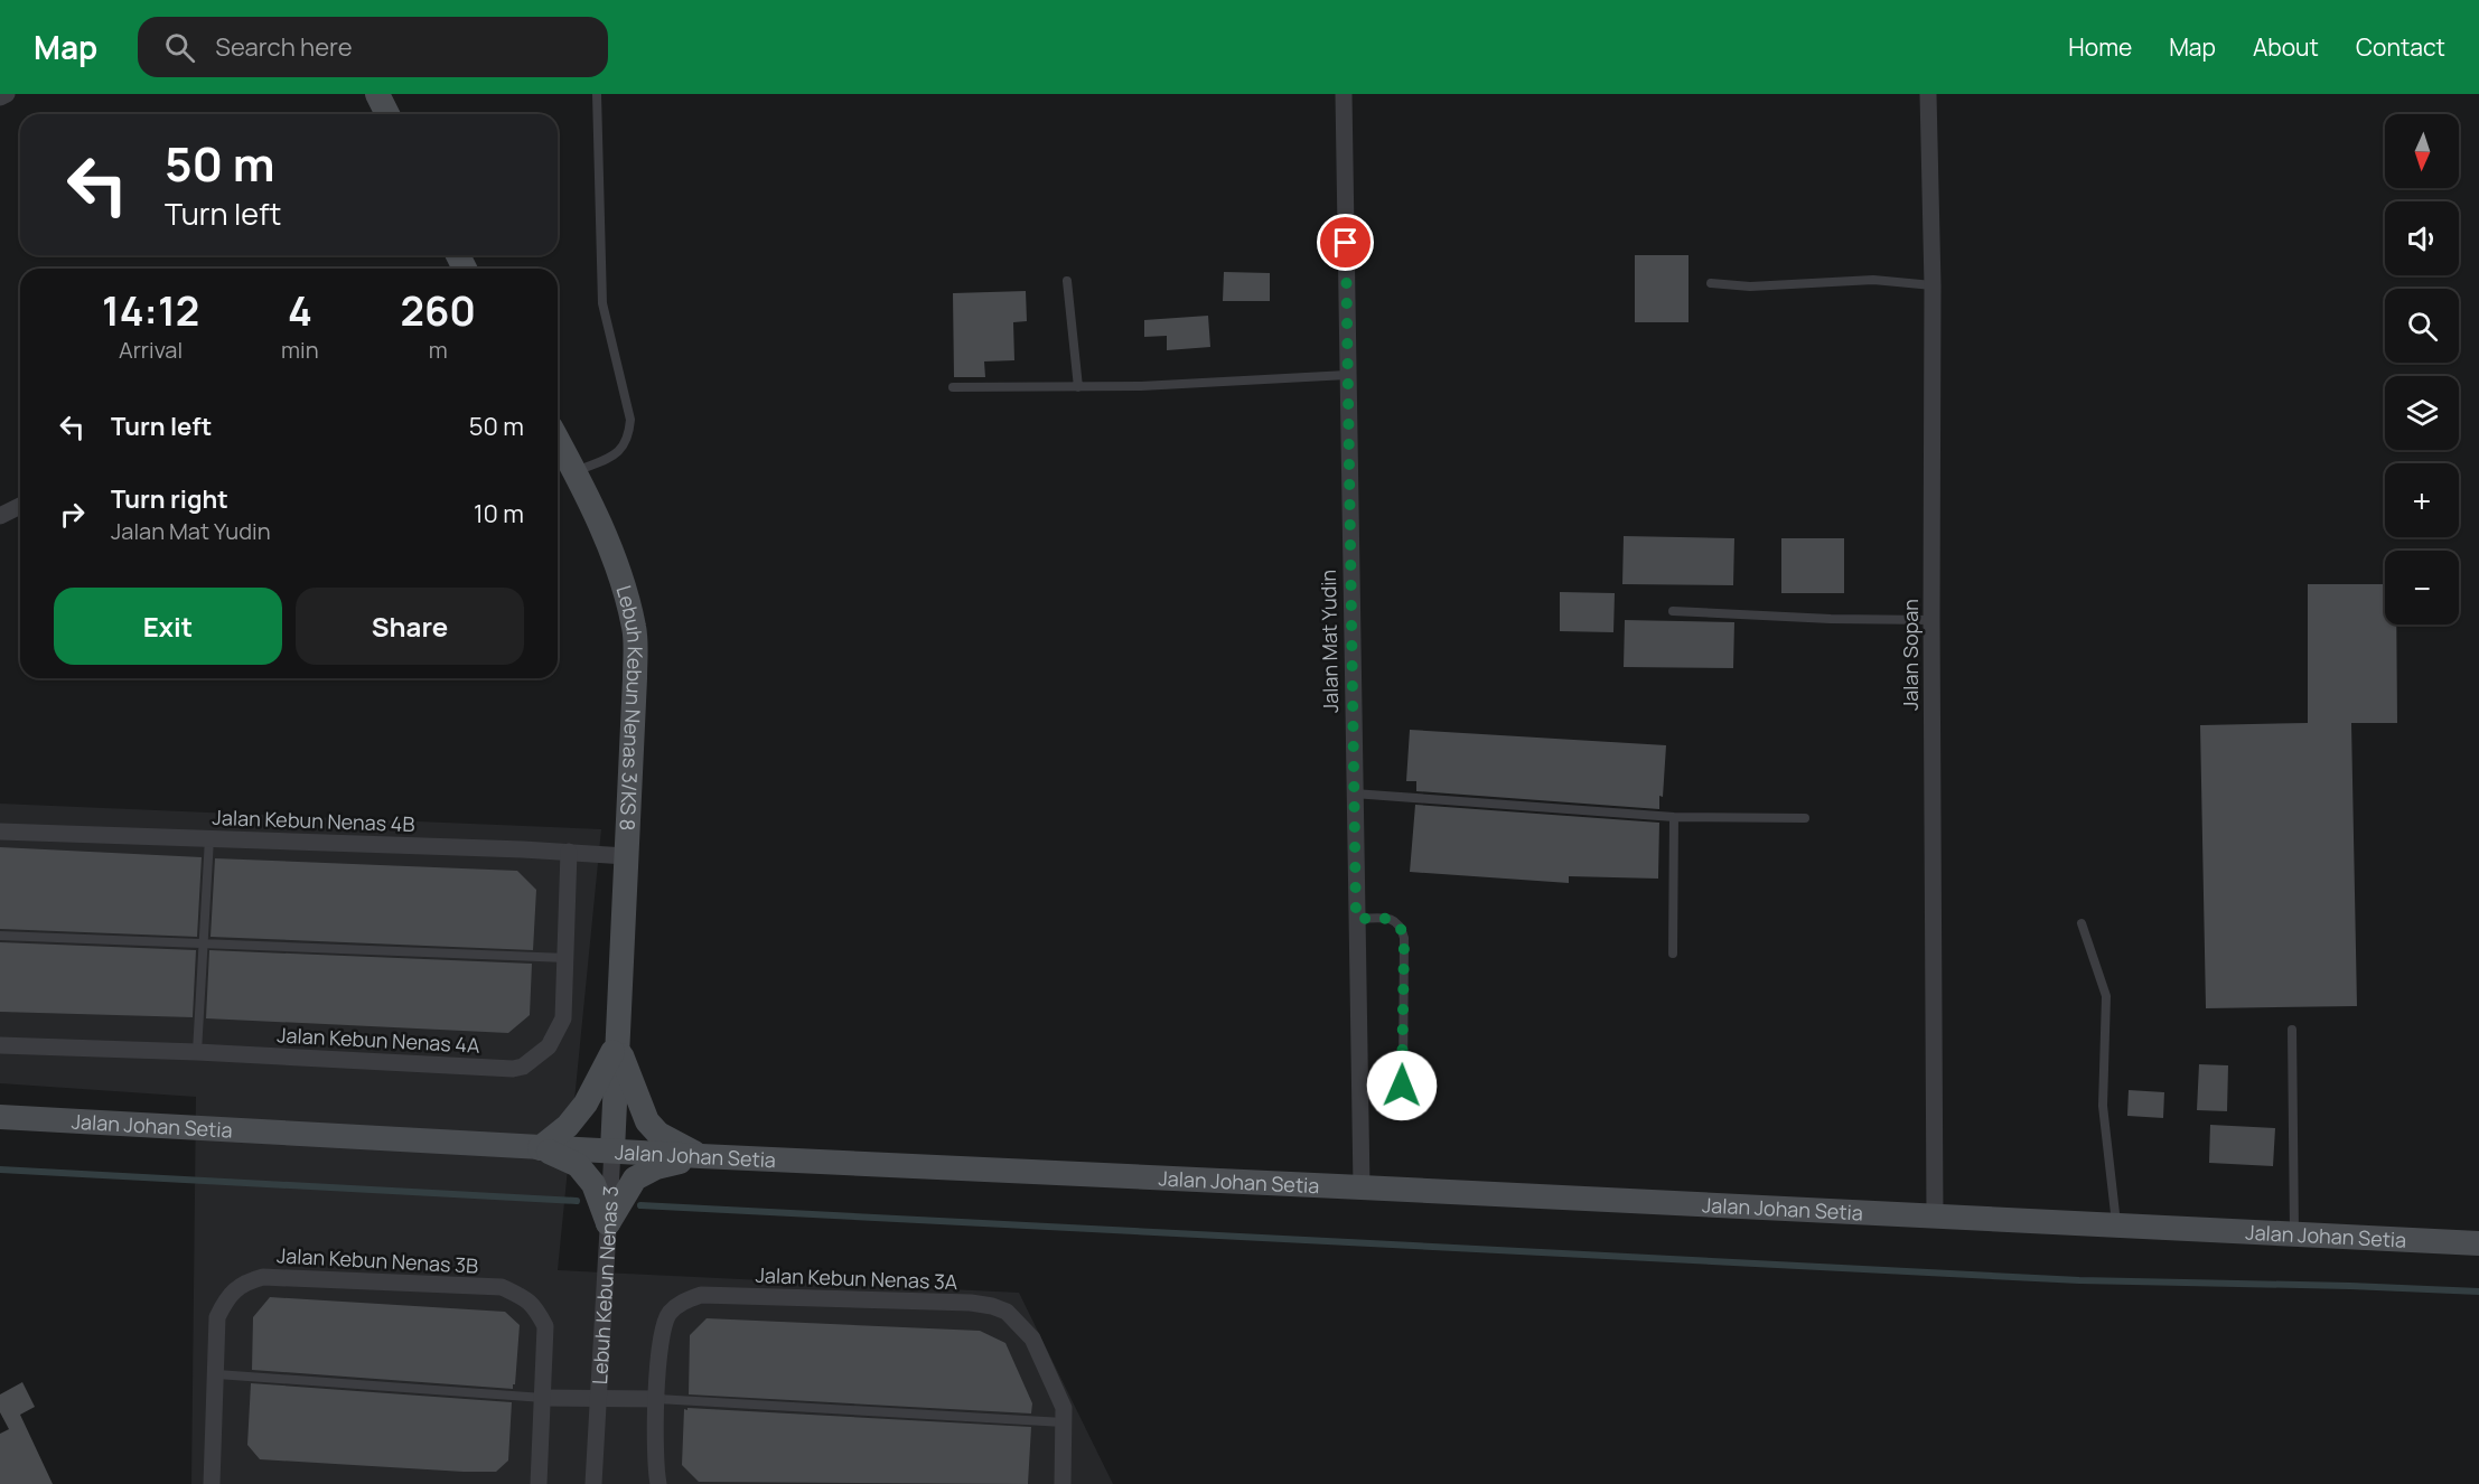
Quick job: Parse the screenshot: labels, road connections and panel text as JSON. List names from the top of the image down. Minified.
{"streets":{"main road":["Lebuh Kebun Nenas 3/KS 8","Jalan Johan Setia","Lebuh Kebun Nenas 3"],"street":["Jalan Mat Yudin","Jalan Sopan","Jalan Kebun Nenas 4B","Jalan Kebun Nenas 4A","Jalan Kebun Nenas 3B","Jalan Kebun Nenas 3A"]},"crossings":[["Jalan Mat Yudin","Jalan Johan Setia"],["Jalan Sopan","Jalan Johan Setia"],["Lebuh Kebun Nenas 3/KS 8","Jalan Kebun Nenas 4B"],["Lebuh Kebun Nenas 3/KS 8","Lebuh Kebun Nenas 3"],["Jalan Kebun Nenas 4B","Jalan Kebun Nenas 4A"],["Jalan Johan Setia","Lebuh Kebun Nenas 3"]],"north":"bottom","page":{"header":"Map","search":"Search here","nav":["Home","Map","About","Contact"],"map_buttons":["+","−"],"turn":["50 m","Turn left"],"eta":["14:12","Arrival","4","min","260","m"],"list":[{"name":"Turn left","value":"50 m"},{"name":"Turn right","note":"Jalan Mat Yudin","value":"10 m"}],"buttons":["Exit","Share"]}}
